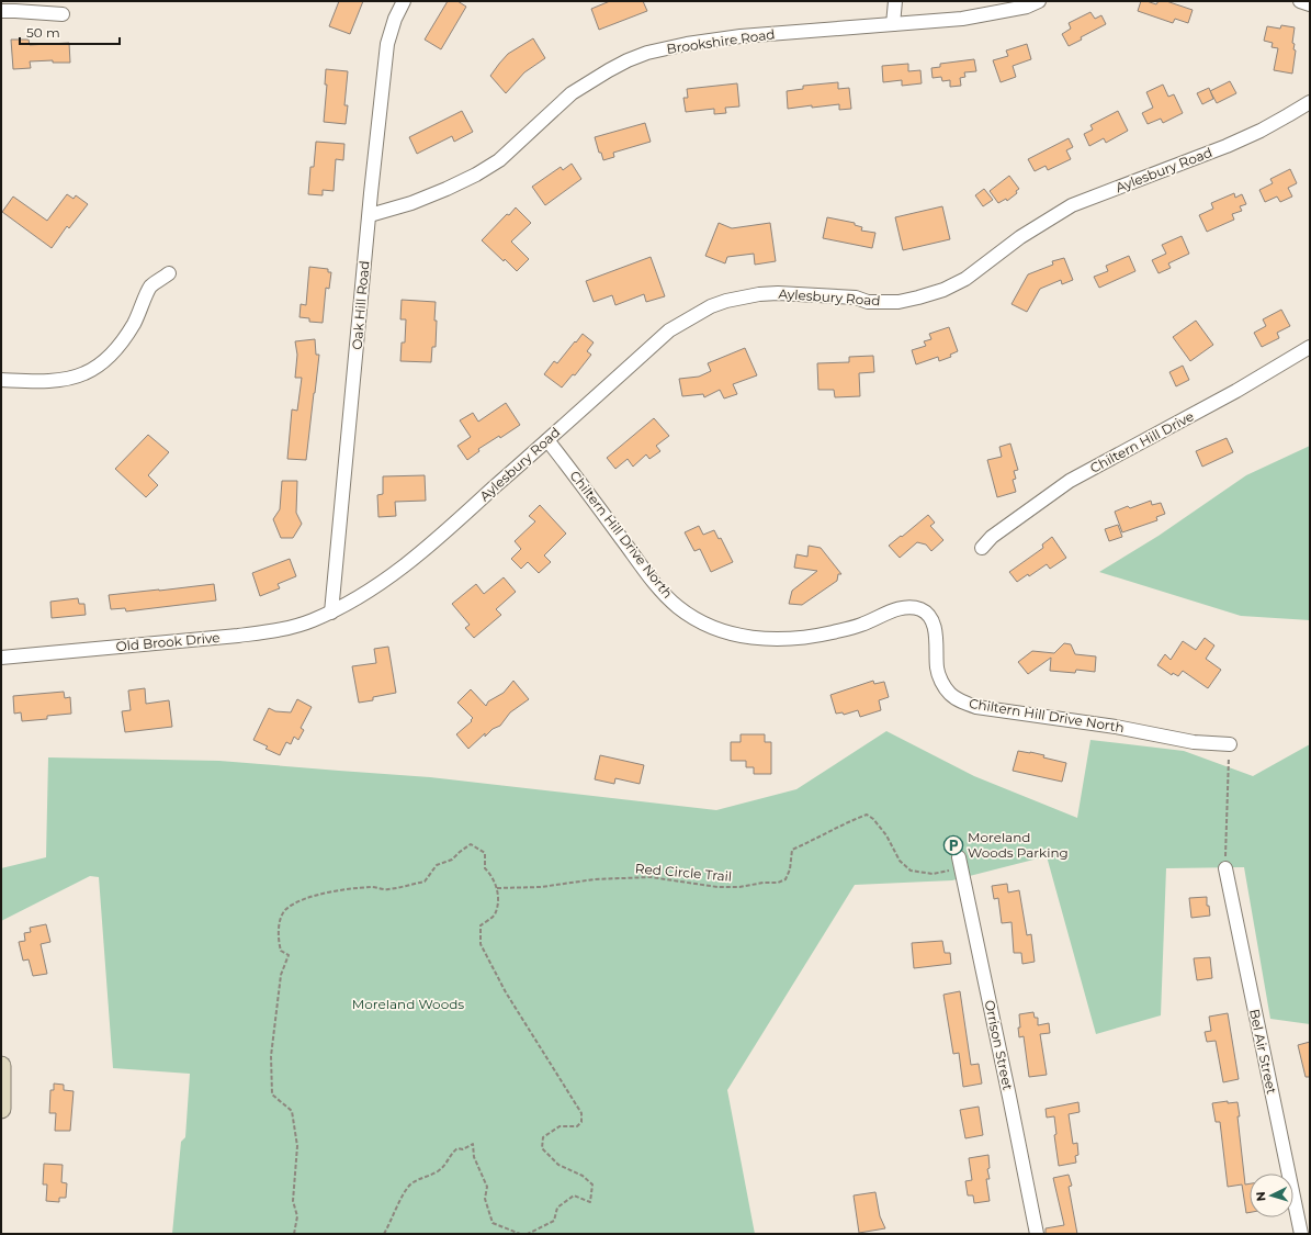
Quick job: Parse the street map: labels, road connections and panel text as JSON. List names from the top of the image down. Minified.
{"streets":{"street":["Brookshire Road","Aylesbury Road","Oak Hill Road","Chiltern Hill Drive","Chiltern Hill Drive North","Old Brook Drive","Orrison Street","Bel Air Street"],"path":["Red Circle Trail"]},"crossings":[["Brookshire Road","Oak Hill Road"],["Aylesbury Road","Oak Hill Road"],["Aylesbury Road","Chiltern Hill Drive North"],["Aylesbury Road","Old Brook Drive"],["Oak Hill Road","Old Brook Drive"],["Red Circle Trail","Orrison Street"]],"parks":["Moreland Woods"],"places":{"parking":["Moreland Woods Parking"]},"scale_bar":"50 m","north":"left"}
